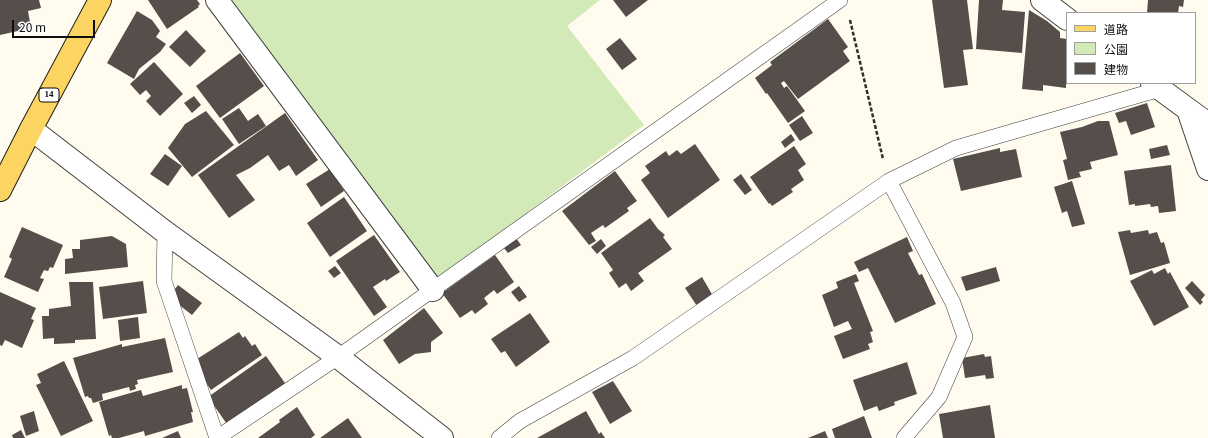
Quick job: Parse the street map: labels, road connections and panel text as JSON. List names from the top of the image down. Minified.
{"streets":{"main road":["14"]},"legend":["道路","公園","建物"],"scale_bar":"20 m"}
